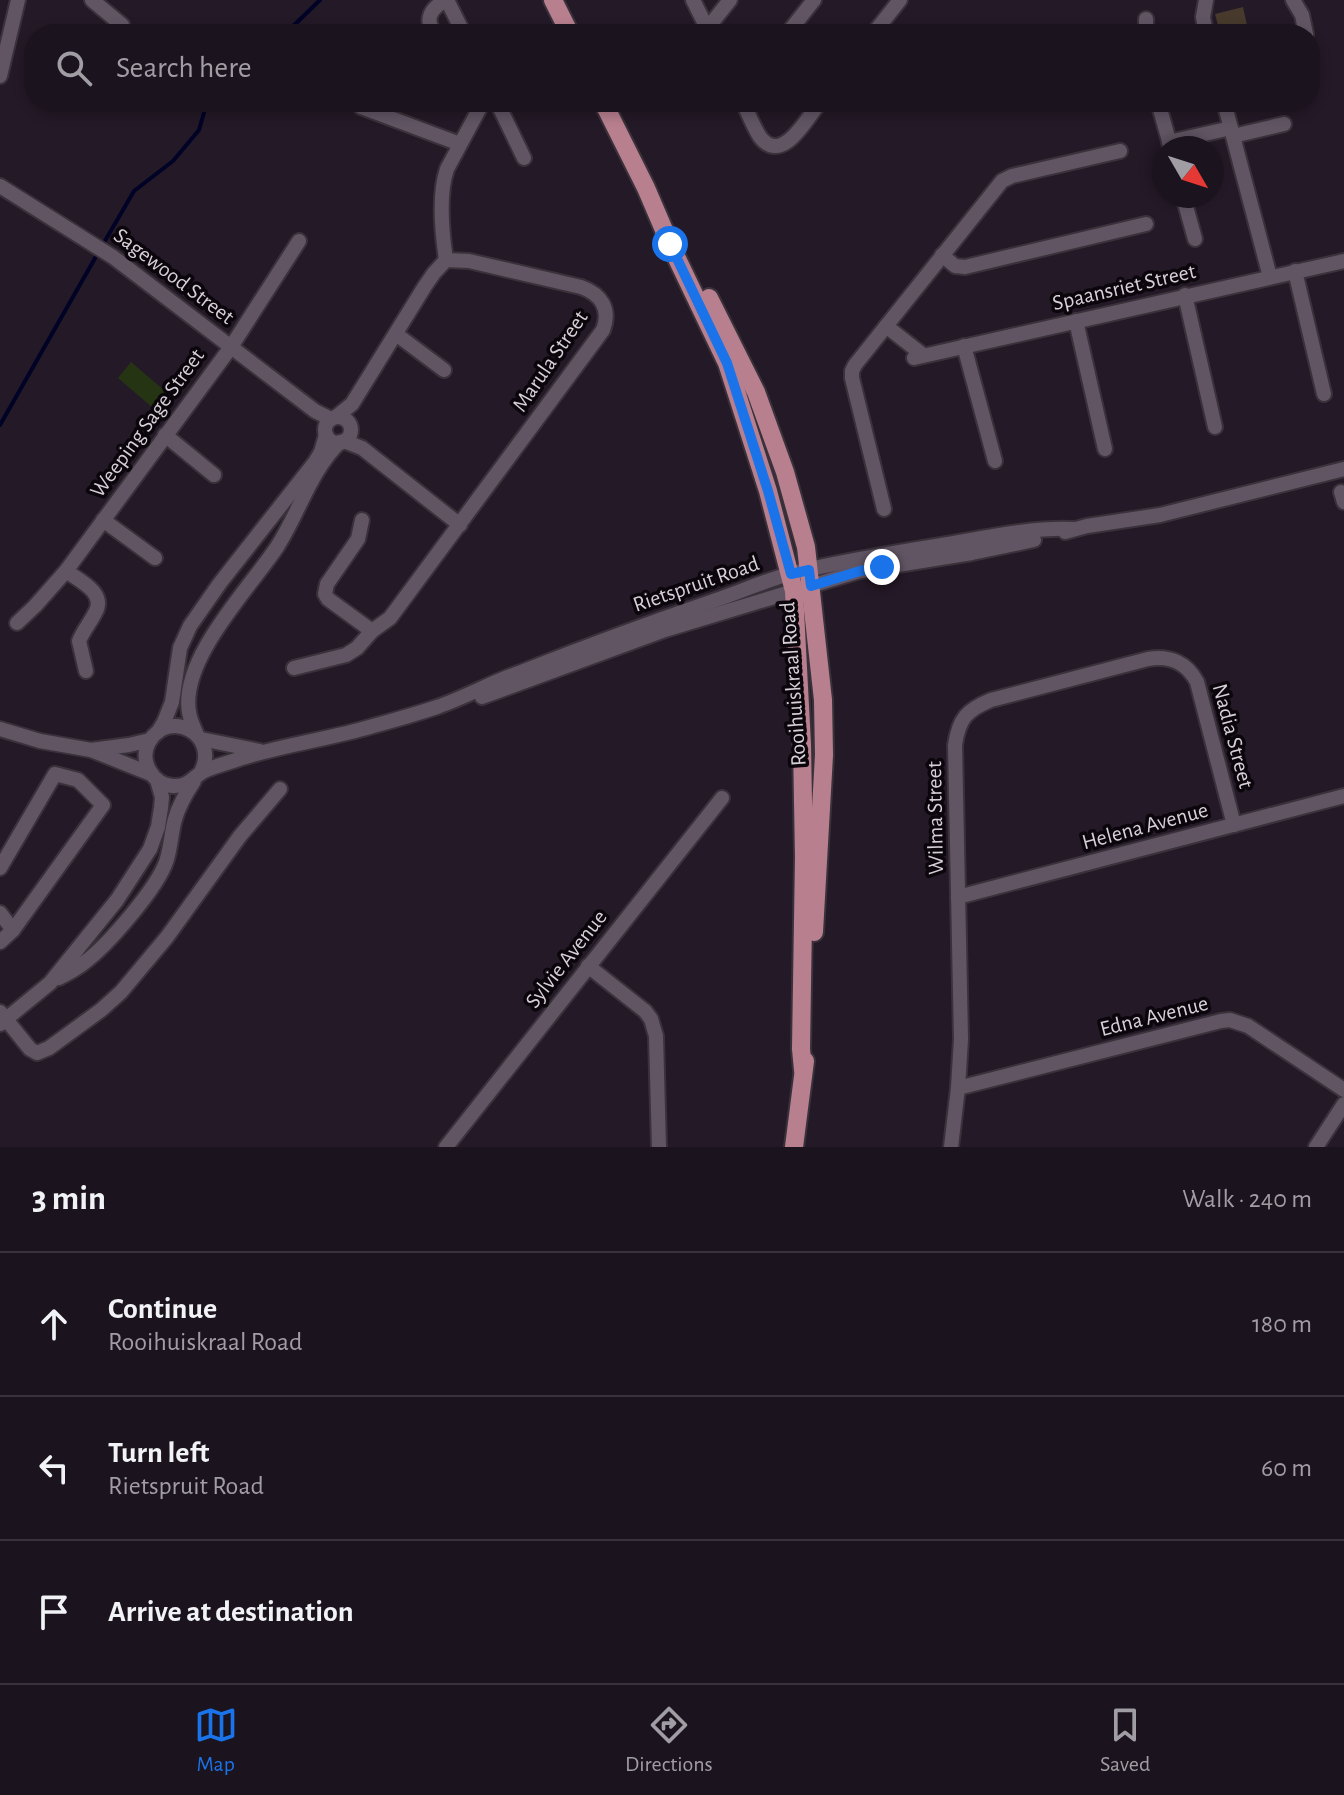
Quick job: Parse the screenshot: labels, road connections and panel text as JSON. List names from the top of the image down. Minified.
{"streets":{"main road":["Rooihuiskraal Road"],"street":["Sagewood Street","Spaansriet Street","Marula Street","Weeping Sage Street","Rietspruit Road","Nadia Street","Wilma Street","Helena Avenue","Sylvie Avenue","Edna Avenue"]},"crossings":[["Sagewood Street","Marula Street"],["Sagewood Street","Weeping Sage Street"],["Rietspruit Road","Rooihuiskraal Road"],["Nadia Street","Wilma Street"],["Nadia Street","Helena Avenue"],["Wilma Street","Helena Avenue"],["Wilma Street","Edna Avenue"]],"north":"bottom right","page":{"search":"Search here","heading":["3 min","Walk · 240 m"],"list":[["Continue","Rooihuiskraal Road","180 m"],["Turn left","Rietspruit Road","60 m"],"Arrive at destination"],"nav":["Map","Directions","Saved"]}}
